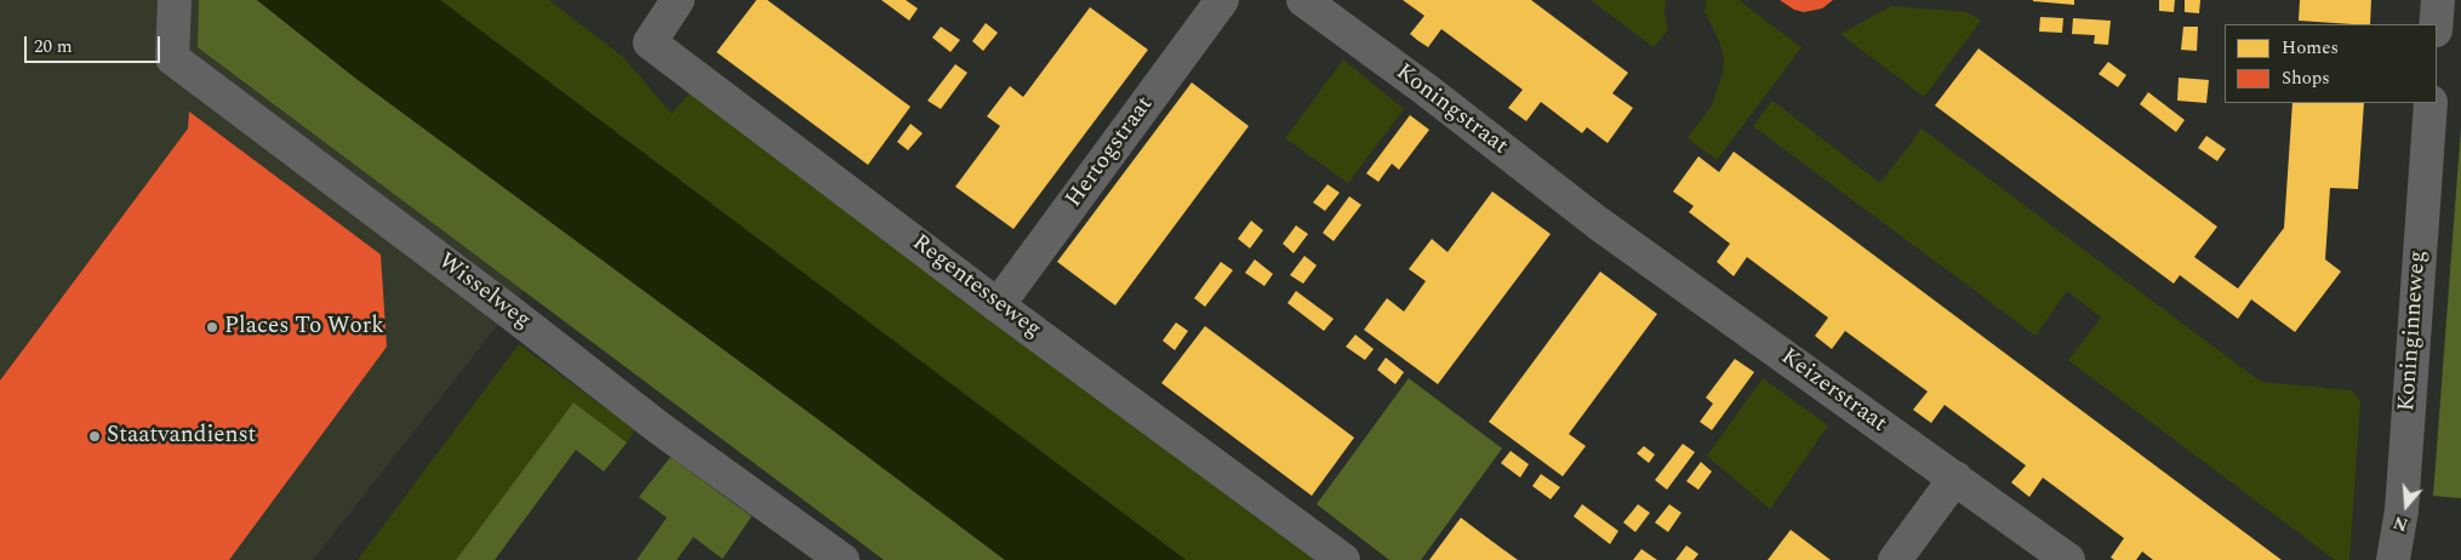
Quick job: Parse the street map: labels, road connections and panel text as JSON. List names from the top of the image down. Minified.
{"streets":{"street":["Koningstraat","Hertogstraat","Regentesseweg","Wisselweg","Koninginneweg","Keizerstraat"]},"crossings":[["Koningstraat","Keizerstraat"],["Hertogstraat","Regentesseweg"]],"places":["Places To Work","Staatvandienst"],"legend":["Homes","Shops"],"scale_bar":"20 m","north":"bottom"}
